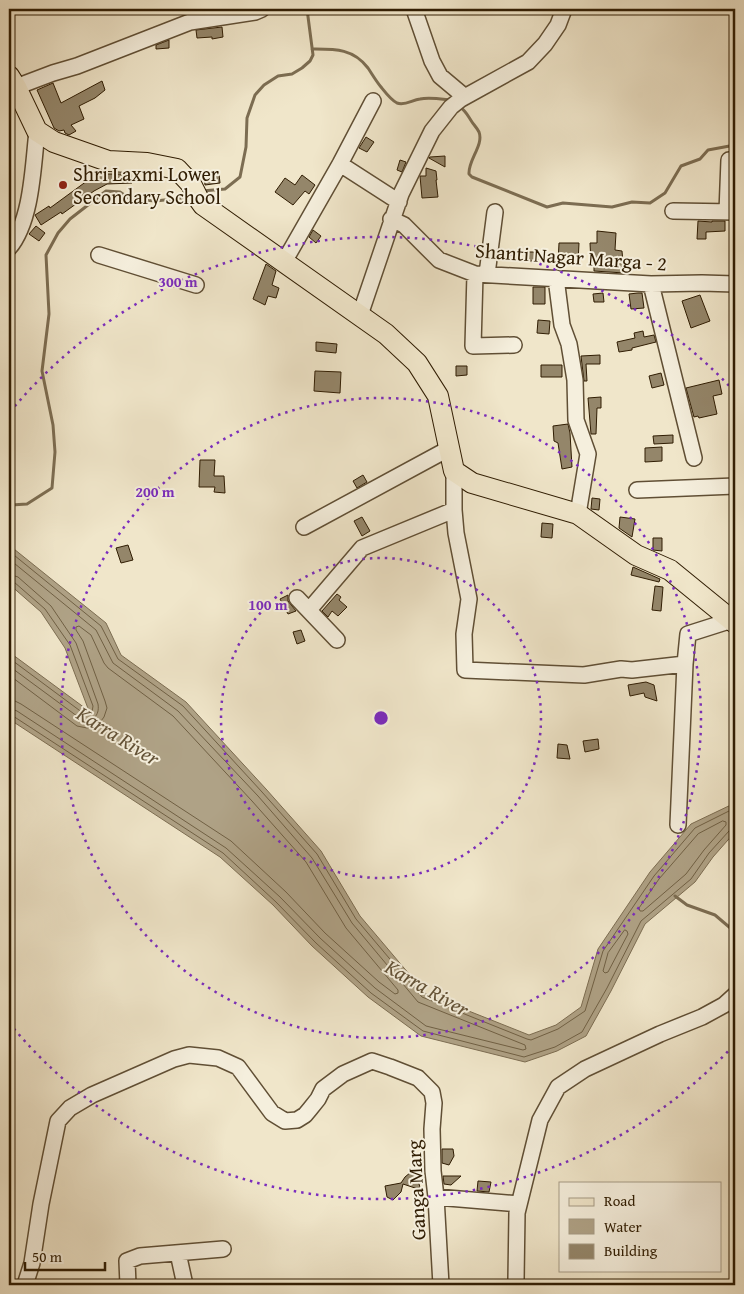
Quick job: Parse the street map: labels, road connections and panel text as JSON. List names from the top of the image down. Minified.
{"streets":{"street":["Shanti Nagar Marga - 2","Ganga Marg"]},"water":["Karra River"],"places":["Shri Laxmi Lower Secondary School"],"legend":["Road","Water","Building"],"scale_bar":"50 m","rings":["300 m","200 m","100 m"]}
